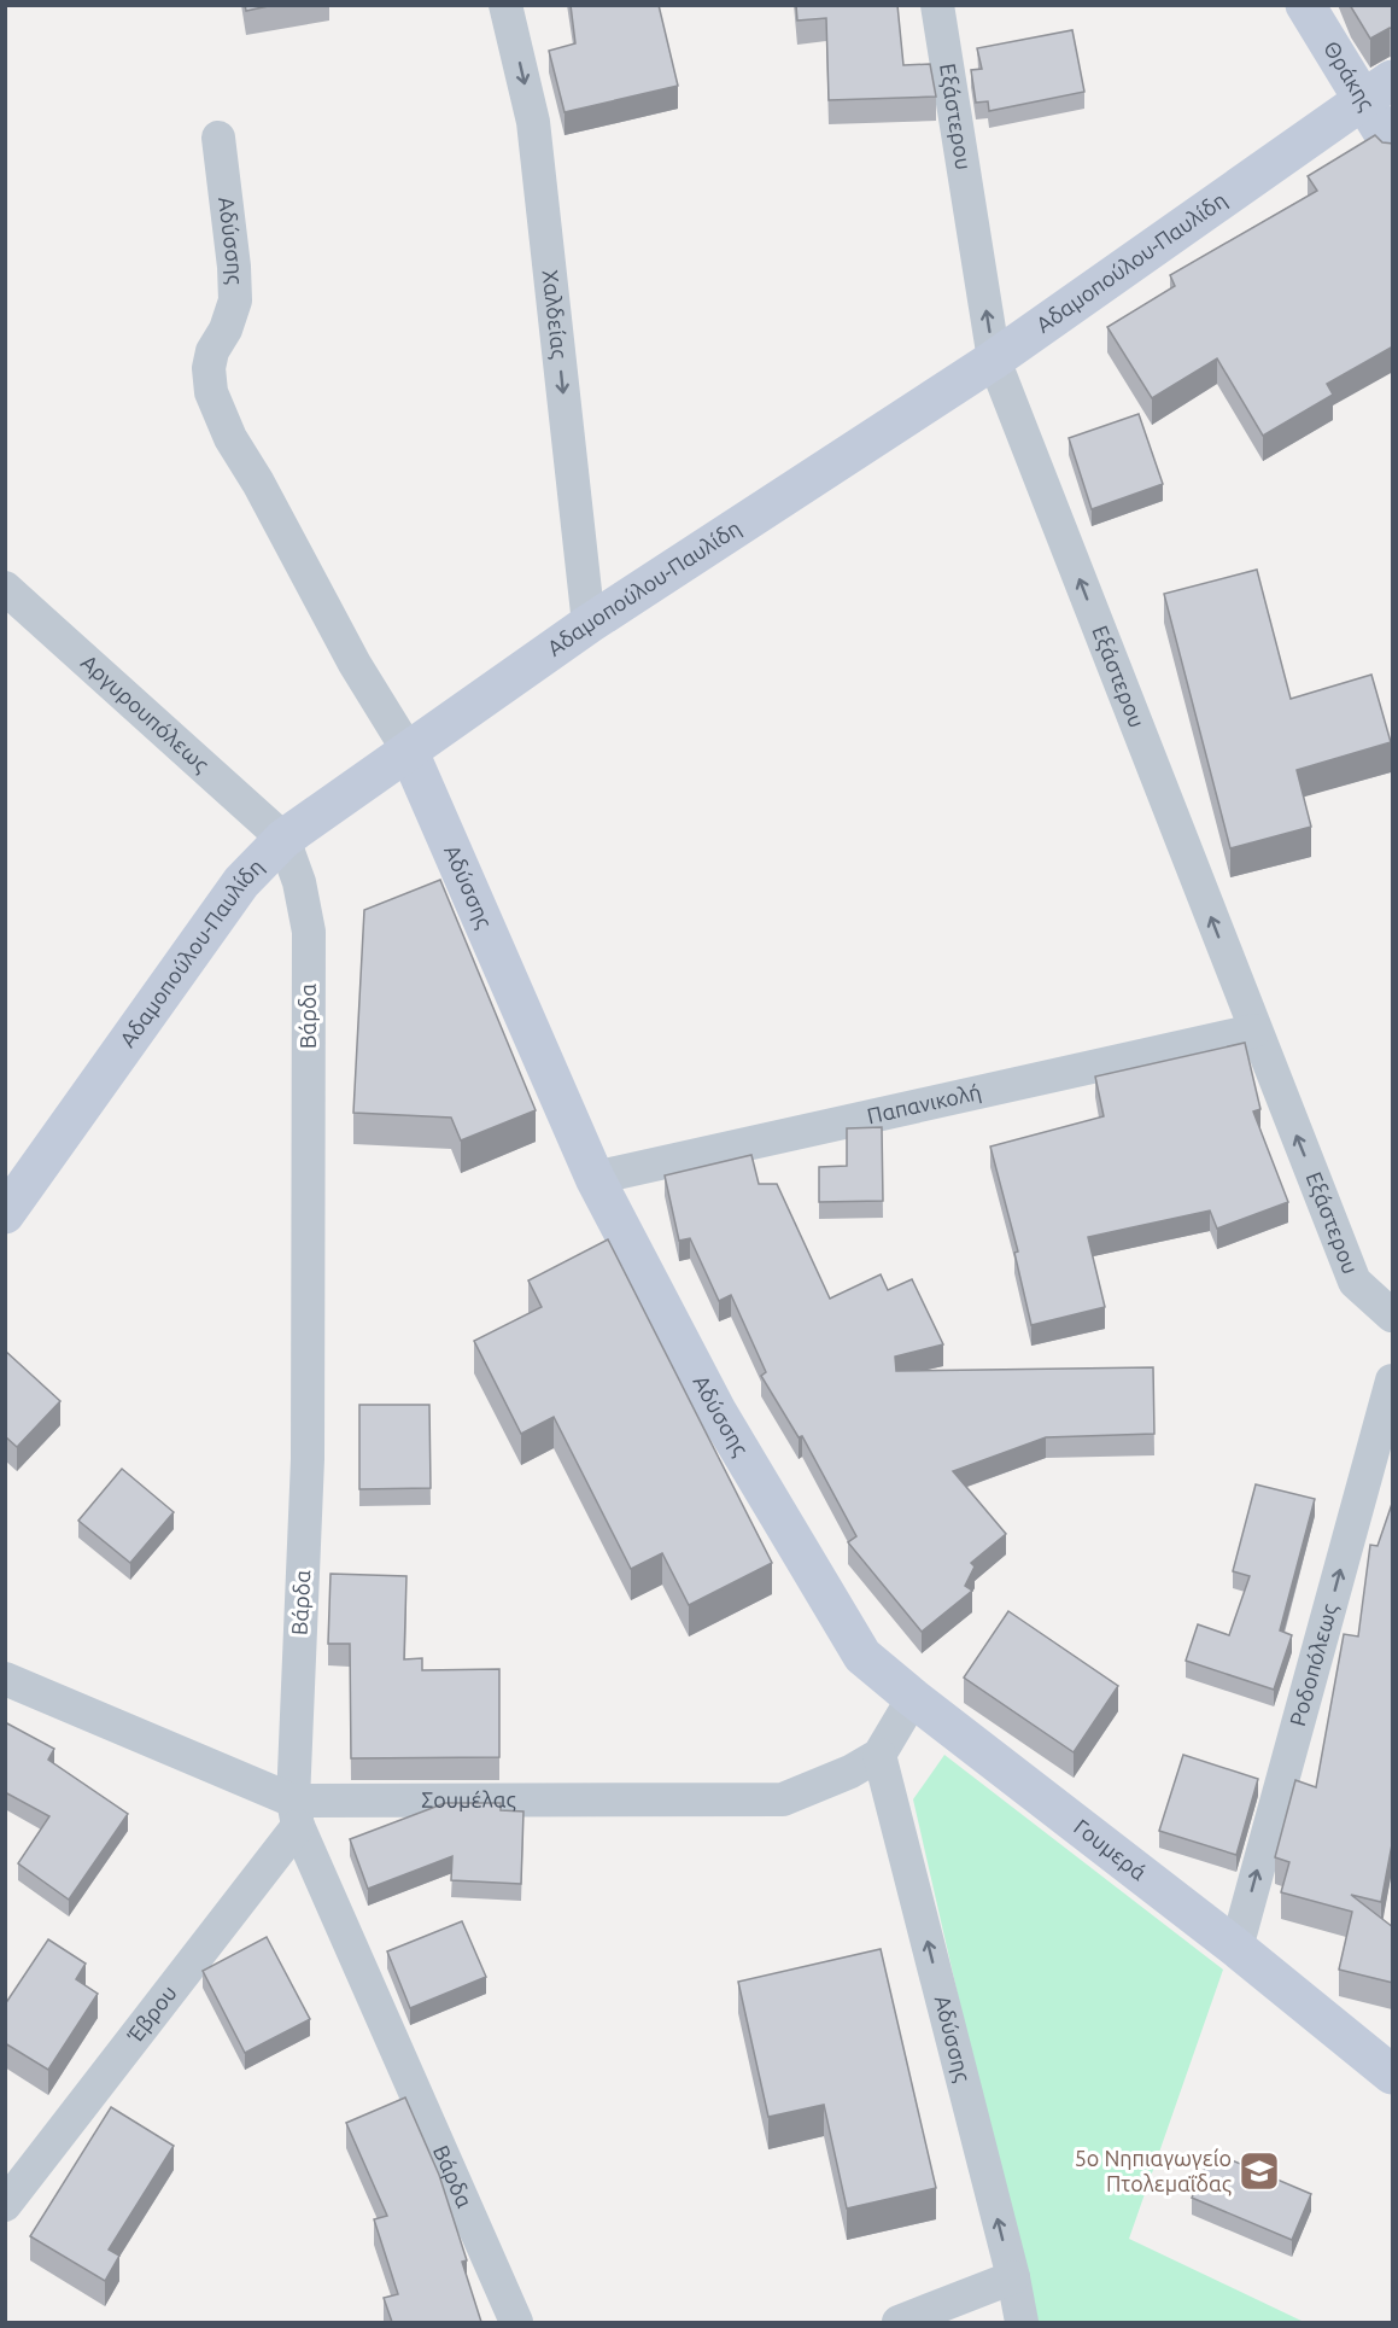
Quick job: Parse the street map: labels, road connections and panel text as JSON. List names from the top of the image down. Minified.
{"streets":{"street":["Θράκης","Εξάστερου","Αδύσσης","Αδαμοπούλου-Παυλίδη","Χαλδείας","Αργυρουπόλεως","Βάρδα","Παπανικολή","Ροδοπόλεως","Σουμέλας","Γουμερά","Έβρου"]},"crossings":[["Θράκης","Αδαμοπούλου-Παυλίδη"],["Εξάστερου","Αδαμοπούλου-Παυλίδη"],["Εξάστερου","Παπανικολή"],["Αδύσσης","Αδαμοπούλου-Παυλίδη"],["Αδύσσης","Παπανικολή"],["Αδύσσης","Σουμέλας"],["Αδύσσης","Γουμερά"],["Αδαμοπούλου-Παυλίδη","Χαλδείας"],["Αδαμοπούλου-Παυλίδη","Αργυρουπόλεως"],["Αδαμοπούλου-Παυλίδη","Βάρδα"],["Αργυρουπόλεως","Βάρδα"],["Βάρδα","Σουμέλας"],["Βάρδα","Έβρου"],["Ροδοπόλεως","Γουμερά"],["Σουμέλας","Γουμερά"],["Σουμέλας","Έβρου"]],"one_way":["Εξάστερου","Χαλδείας","Ροδοπόλεως"],"places":{"school or university":["5ο Νηπιαγωγείο Πτολεμαΐδας"]}}
